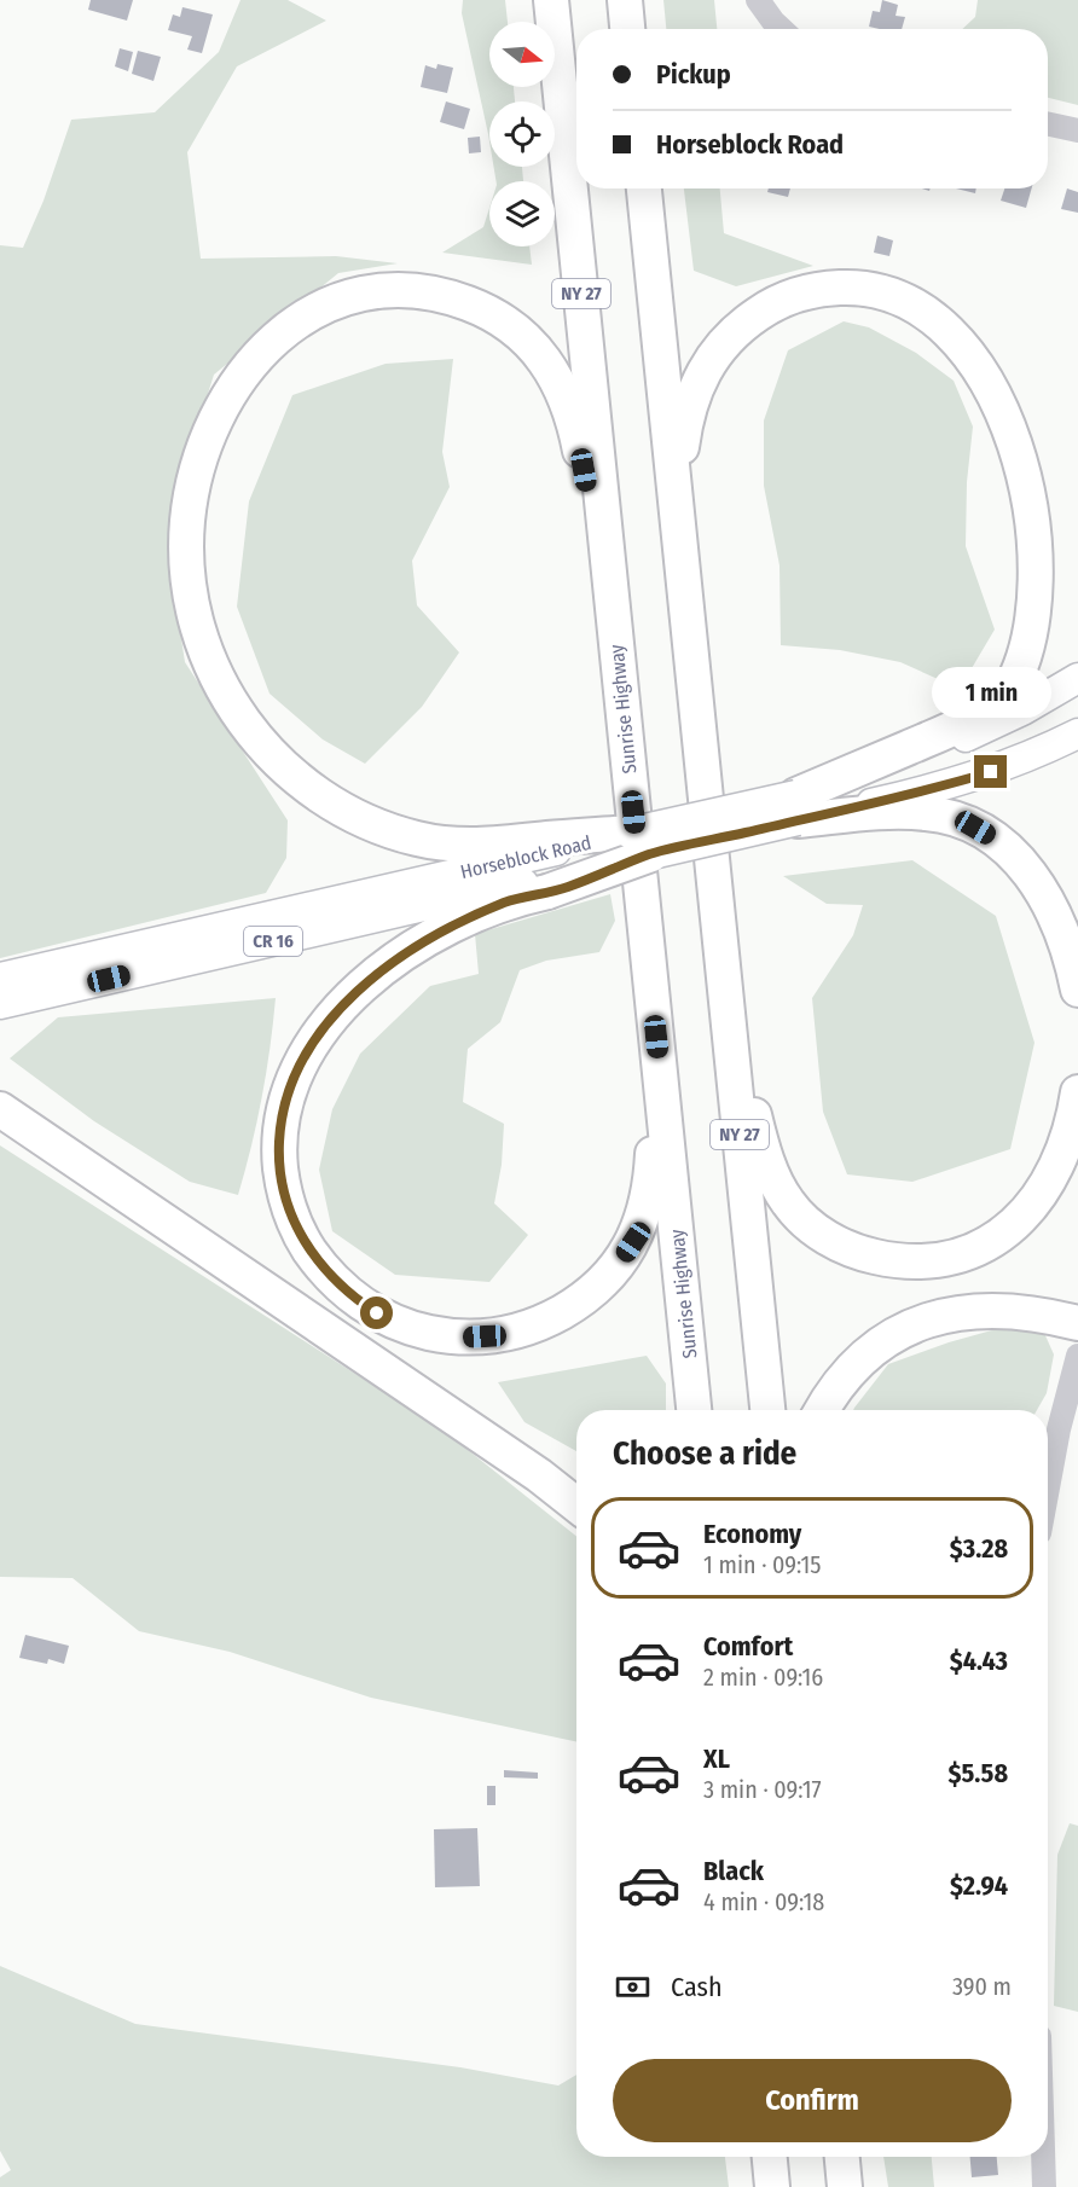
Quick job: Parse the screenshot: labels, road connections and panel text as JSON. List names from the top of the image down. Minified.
{"streets":{"highway":["NY 27","Sunrise Highway"],"main road":["Horseblock Road","CR 16"]},"north":"right","page":{"banner":["Pickup","Horseblock Road"],"bubble":"1 min","heading":"Choose a ride","list":[{"name":"Economy","note":"1 min · 09:15","value":"$3.28"},{"name":"Comfort","note":"2 min · 09:16","value":"$4.43"},{"name":"XL","note":"3 min · 09:17","value":"$5.58"},{"name":"Black","note":"4 min · 09:18","value":"$2.94"}],"pay":["Cash","390 m"],"buttons":"Confirm"}}
